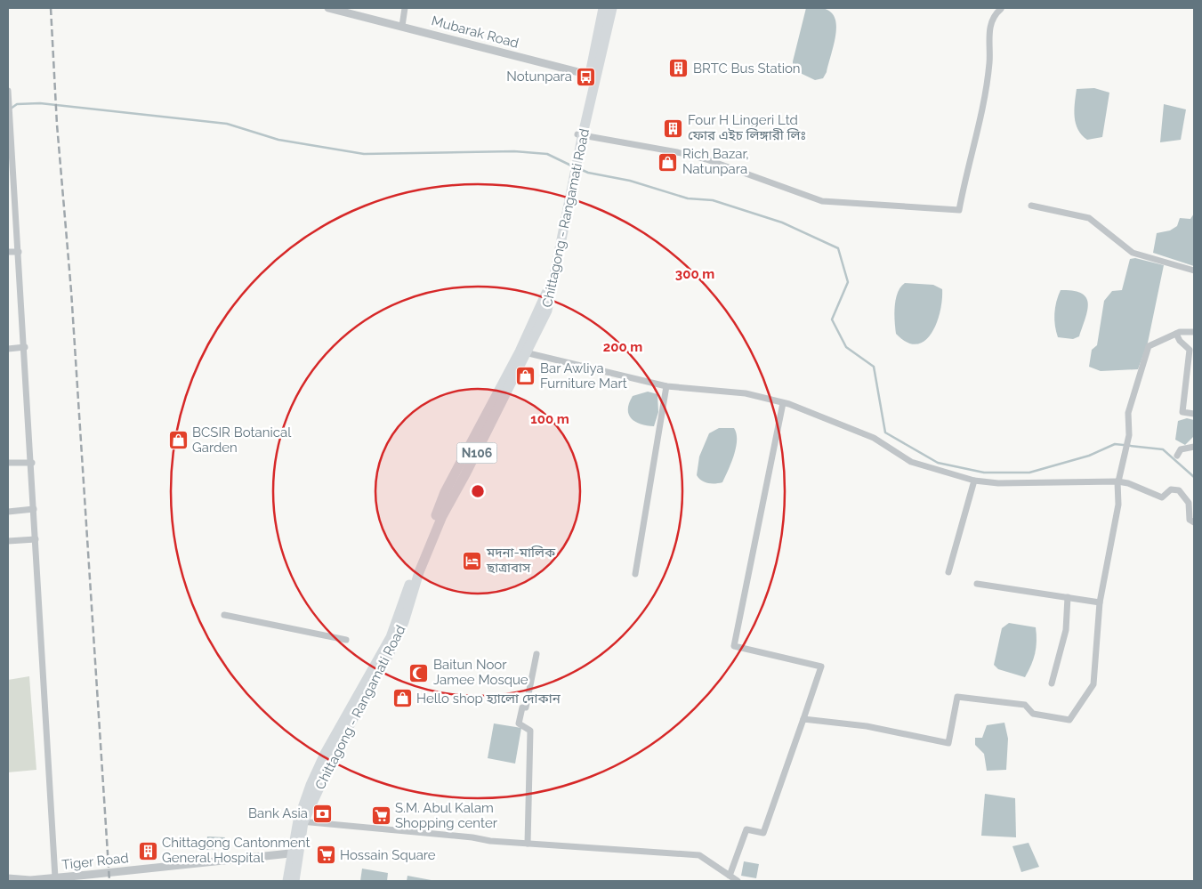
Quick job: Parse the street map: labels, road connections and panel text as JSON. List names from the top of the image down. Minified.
{"streets":{"highway":["Chittagong - Rangamati Road","N106"],"street":["Mubarak Road","Tiger Road"]},"crossings":[["Mubarak Road","Chittagong - Rangamati Road"],["Chittagong - Rangamati Road","Tiger Road"]],"places":{"building":["BRTC Bus Station","Four H Lingeri Ltd ফোর এইচ লিঙ্গারী লিঃ","Chittagong Cantonment General Hospital"],"bus stop":["Notunpara"],"shop":["Rich Bazar, Natunpara","Bar Awliya Furniture Mart","BCSIR Botanical Garden","Hello shop হ্যালো দোকান"],"hotel":["মদনা-মালিক ছাত্রাবাস"],"mosque":["Baitun Noor Jamee Mosque"],"bank":["Bank Asia"],"supermarket":["S.M. Abul Kalam Shopping center","Hossain Square"]},"rings":["300 m","200 m","100 m"]}
